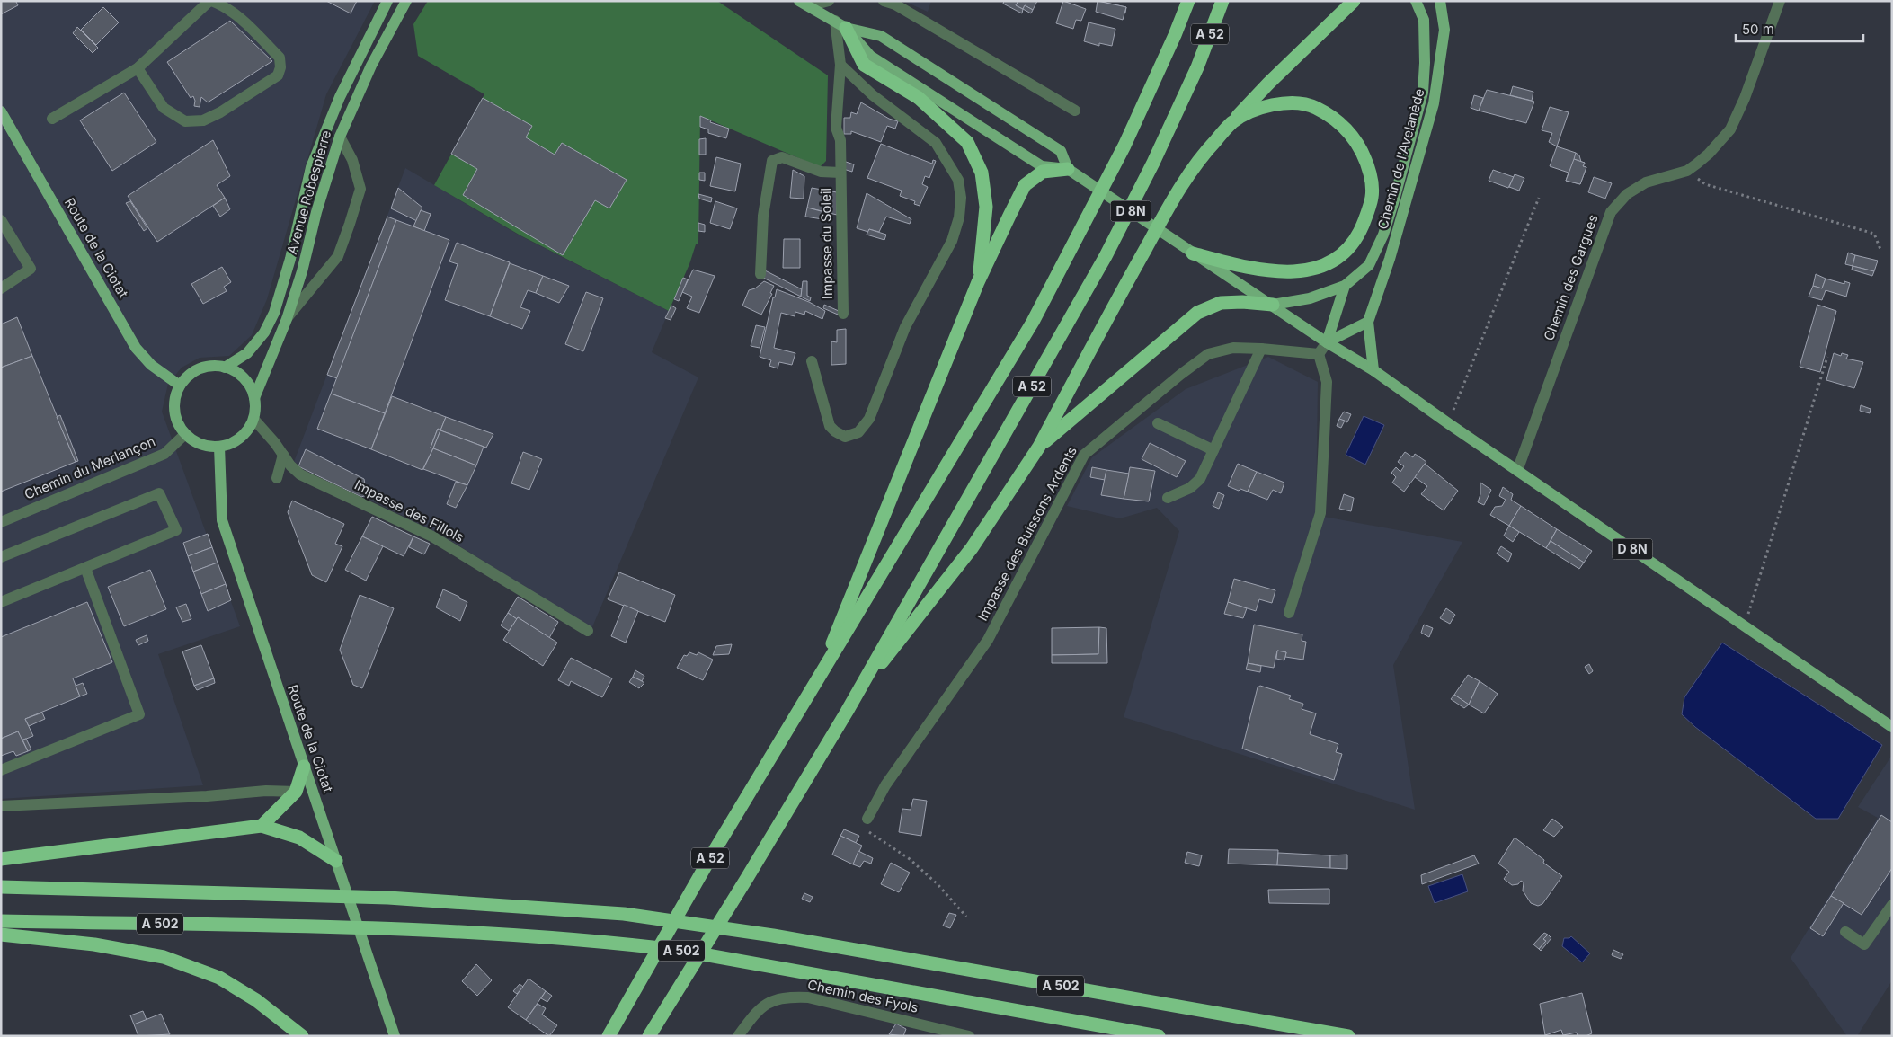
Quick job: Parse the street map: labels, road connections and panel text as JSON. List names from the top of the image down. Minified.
{"streets":{"highway":["A 52","A 502"],"main road":["Chemin de l'Avelanède","Avenue Robespierre","D 8N","Route de la Ciotat"],"street":["Impasse du Soleil","Chemin des Gargues","Chemin du Merlançon","Impasse des Fillols","Impasse des Buissons Ardents","Chemin des Fyols"]},"crossings":[["Chemin de l'Avelanède","D 8N"],["Avenue Robespierre","Route de la Ciotat"],["Avenue Robespierre","Chemin du Merlançon"],["Avenue Robespierre","Impasse des Fillols"],["D 8N","Impasse du Soleil"],["D 8N","Chemin des Gargues"],["Route de la Ciotat","Chemin du Merlançon"],["Route de la Ciotat","Impasse des Fillols"],["Chemin du Merlançon","Impasse des Fillols"]],"scale_bar":"50 m"}
